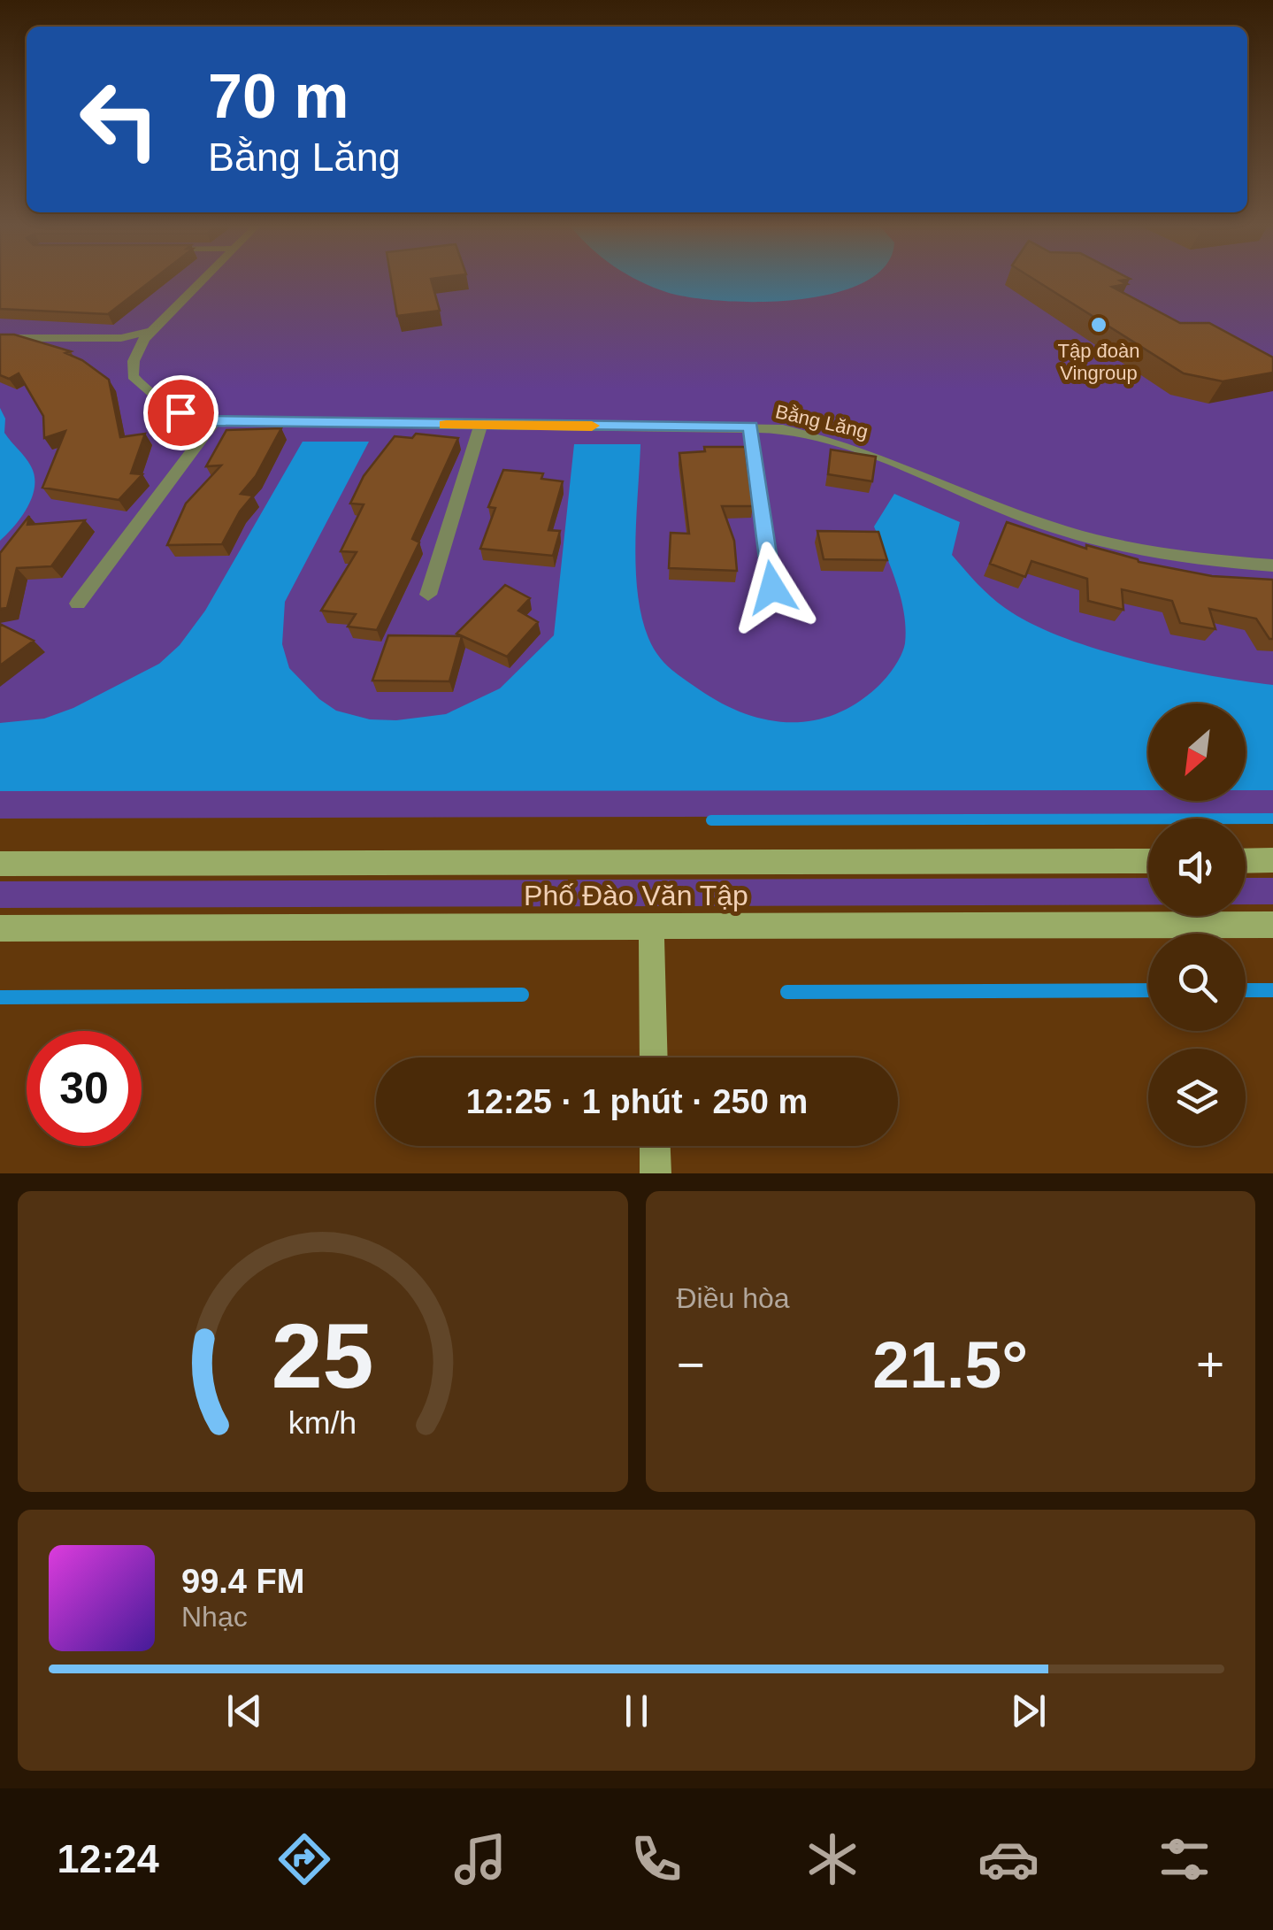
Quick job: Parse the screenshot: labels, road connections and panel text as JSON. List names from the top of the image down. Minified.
{"streets":{"main road":["Phố Đào Văn Tập"],"street":["Bằng Lăng"]},"places":["Tập đoàn Vingroup"],"north":"bottom left","page":{"turn":["70 m","Bằng Lăng"],"limit":"30","trip":"12:25 · 1 phút · 250 m","tile":"Điều hòa","heat":["−","21.5°","+"],"song":["99.4 FM","Nhạc"],"tabs":"12:24","gauge":["25","km/h"]}}
